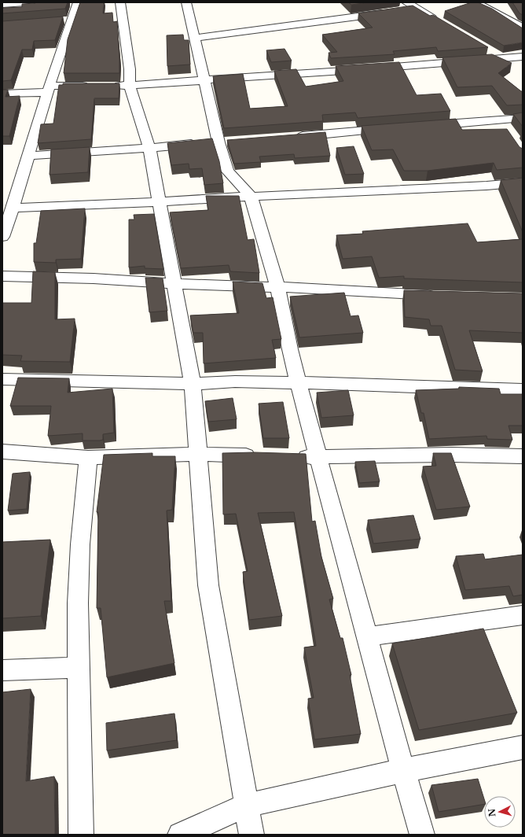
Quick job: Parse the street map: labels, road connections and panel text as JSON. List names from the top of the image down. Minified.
{"north":"left"}
